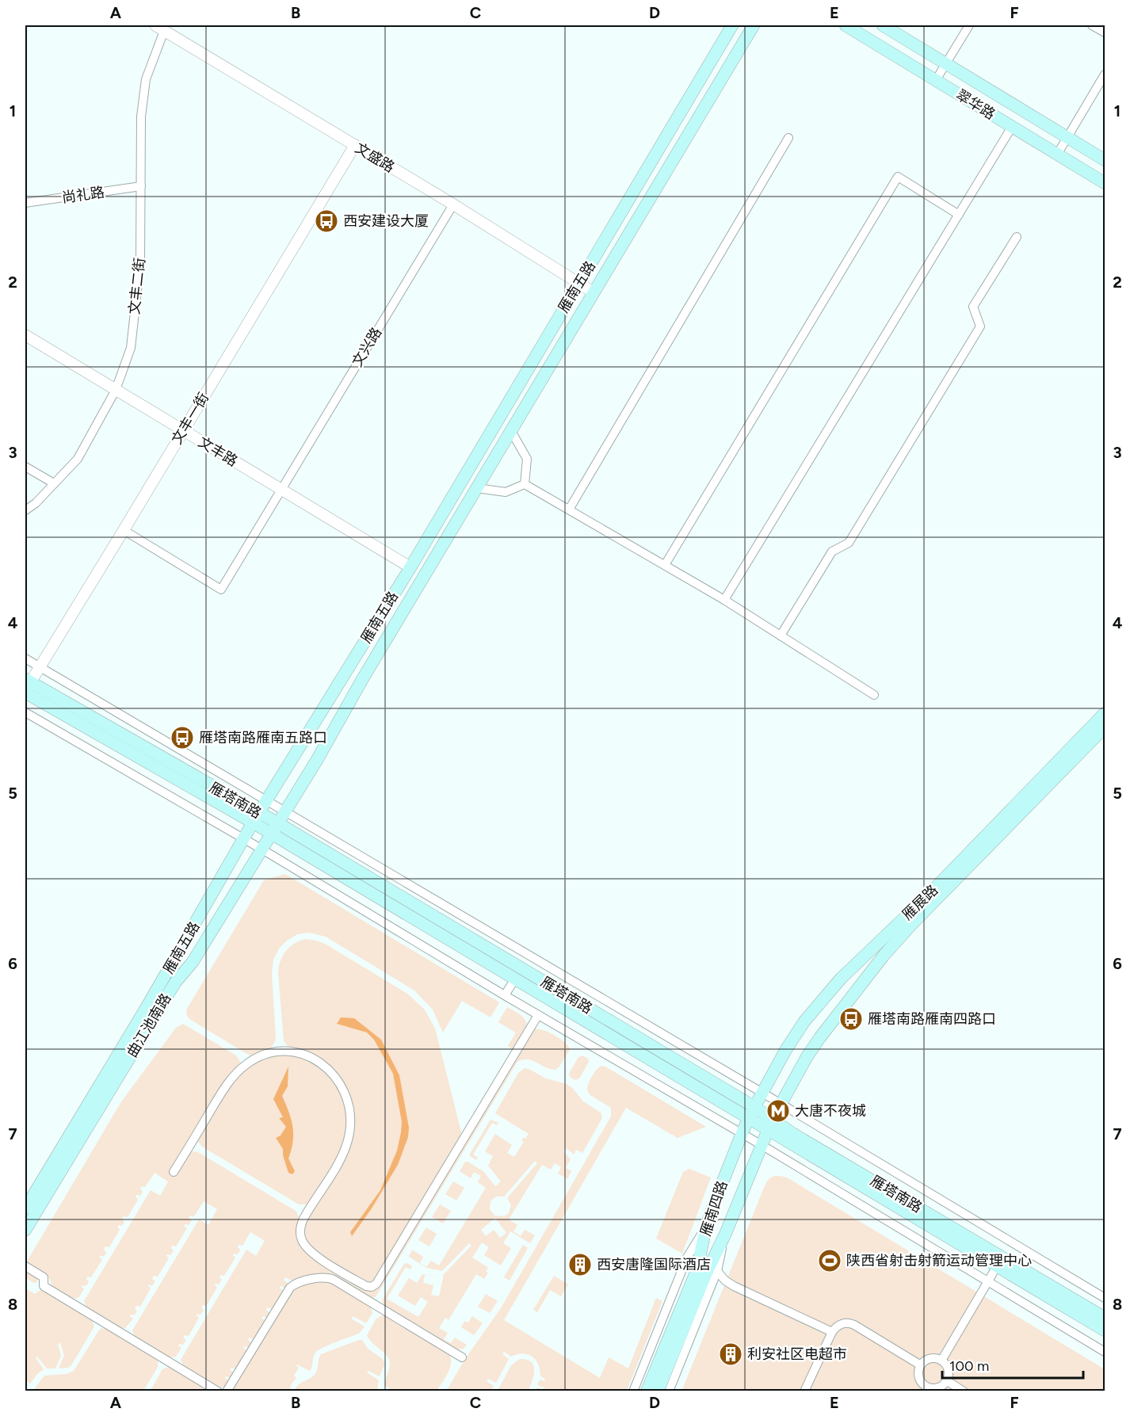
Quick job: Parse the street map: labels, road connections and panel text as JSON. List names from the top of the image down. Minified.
{"streets":{"main road":["翠华路","雁南五路","雁塔南路","雁展路","曲江池南路","雁南四路"],"street":["文盛路","尚礼路","文丰二街","文兴路","文丰一街","文丰路"]},"crossings":[["文盛路","文丰二街"],["文盛路","雁南五路"],["文盛路","文兴路"],["文盛路","文丰一街"],["尚礼路","文丰二街"],["文丰二街","文丰路"],["雁南五路","文丰路"],["雁南五路","雁塔南路"],["雁南五路","曲江池南路"],["文兴路","文丰一街"],["文兴路","文丰路"],["文丰一街","文丰路"],["文丰一街","雁塔南路"],["雁塔南路","雁展路"],["雁塔南路","曲江池南路"],["雁塔南路","雁南四路"],["雁展路","雁南四路"]],"places":{"bus stop":["西安建设大厦","雁塔南路雁南五路口","雁塔南路雁南四路口"],"metro station":["大唐不夜城"],"sports":["陕西省射击射箭运动管理中心"],"building":["西安唐隆国际酒店","利安社区电超市"]},"scale_bar":"100 m","grid":{"columns":["A","B","C","D","E","F"],"rows":["1","2","3","4","5","6","7","8"]}}
